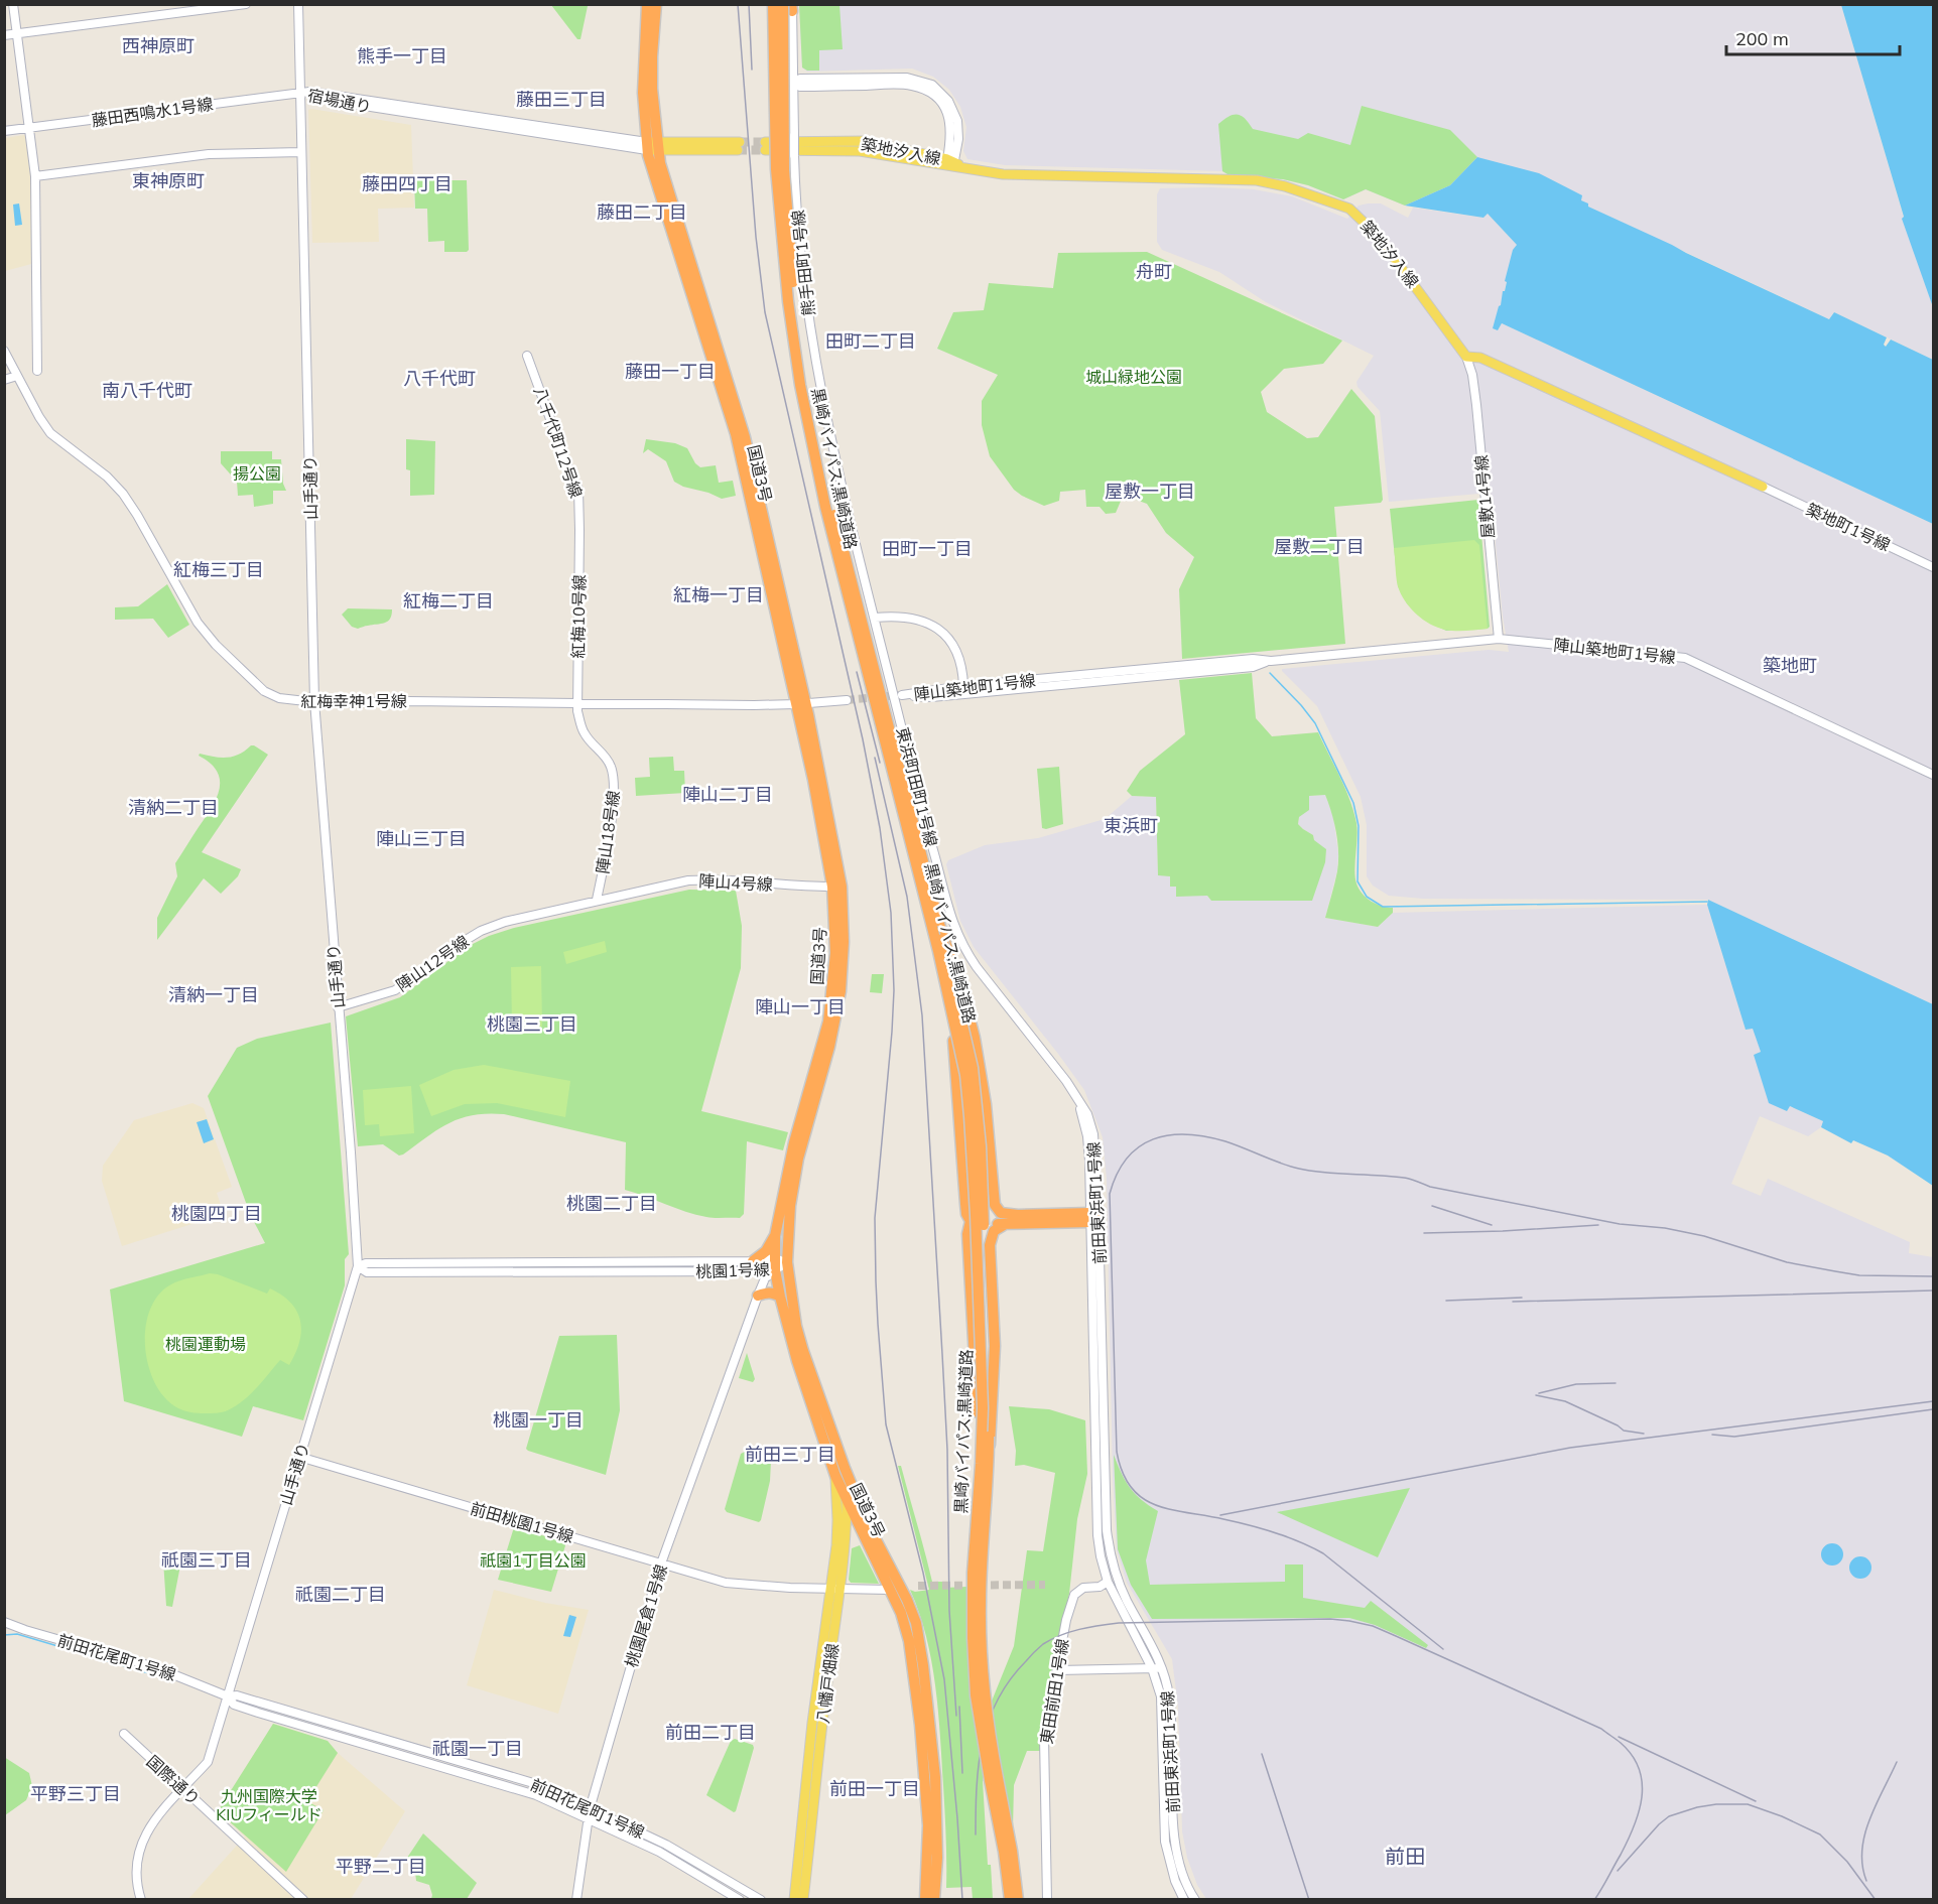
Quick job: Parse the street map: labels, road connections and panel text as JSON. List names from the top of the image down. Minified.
{"streets":{"highway":["黒崎バイパス;黒崎道路","国道3号"],"main road":["築地汐入線","八幡戸畑線"],"street":["宿場通り","藤田西鳴水1号線","熊手田町1号線","八千代町12号線","山手通り","屋敷14号線","築地町1号線","紅梅10号線","陣山築地町1号線","紅梅幸神1号線","東浜町田町1号線","陣山18号線","陣山4号線","陣山12号線","前田東浜町1号線","桃園1号線","前田桃園1号線","桃園尾倉1号線","前田花尾町1号線","東田前田1号線","国際通り"]},"crossings":[["宿場通り","藤田西鳴水1号線"],["宿場通り","国道3号"],["宿場通り","山手通り"],["藤田西鳴水1号線","山手通り"],["築地汐入線","屋敷14号線"],["熊手田町1号線","黒崎バイパス;黒崎道路"],["熊手田町1号線","東浜町田町1号線"],["八千代町12号線","紅梅10号線"],["国道3号","紅梅幸神1号線"],["国道3号","陣山4号線"],["国道3号","桃園1号線"],["国道3号","前田桃園1号線"],["国道3号","八幡戸畑線"],["山手通り","紅梅幸神1号線"],["山手通り","陣山12号線"],["山手通り","桃園1号線"],["山手通り","前田桃園1号線"],["山手通り","前田花尾町1号線"],["山手通り","国際通り"],["屋敷14号線","陣山築地町1号線"],["紅梅10号線","紅梅幸神1号線"],["紅梅10号線","陣山18号線"],["紅梅幸神1号線","陣山18号線"],["東浜町田町1号線","前田東浜町1号線"],["陣山18号線","陣山4号線"],["陣山18号線","陣山12号線"],["陣山4号線","陣山12号線"],["前田東浜町1号線","東田前田1号線"],["前田桃園1号線","桃園尾倉1号線"],["前田桃園1号線","八幡戸畑線"],["桃園尾倉1号線","前田花尾町1号線"]],"districts":["西神原町","熊手一丁目","藤田三丁目","東神原町","藤田四丁目","藤田二丁目","舟町","田町二丁目","藤田一丁目","八千代町","南八千代町","屋敷一丁目","屋敷二丁目","田町一丁目","紅梅三丁目","紅梅一丁目","紅梅二丁目","築地町","陣山二丁目","清納二丁目","東浜町","陣山三丁目","清納一丁目","陣山一丁目","桃園三丁目","桃園二丁目","桃園四丁目","桃園一丁目","前田三丁目","祇園三丁目","祇園二丁目","前田二丁目","祇園一丁目","前田一丁目","平野三丁目","前田","平野二丁目"],"parks":["城山緑地公園","揚公園","桃園運動場","祇園1丁目公園","九州国際大学 KIUフィールド"],"scale_bar":"200 m"}
